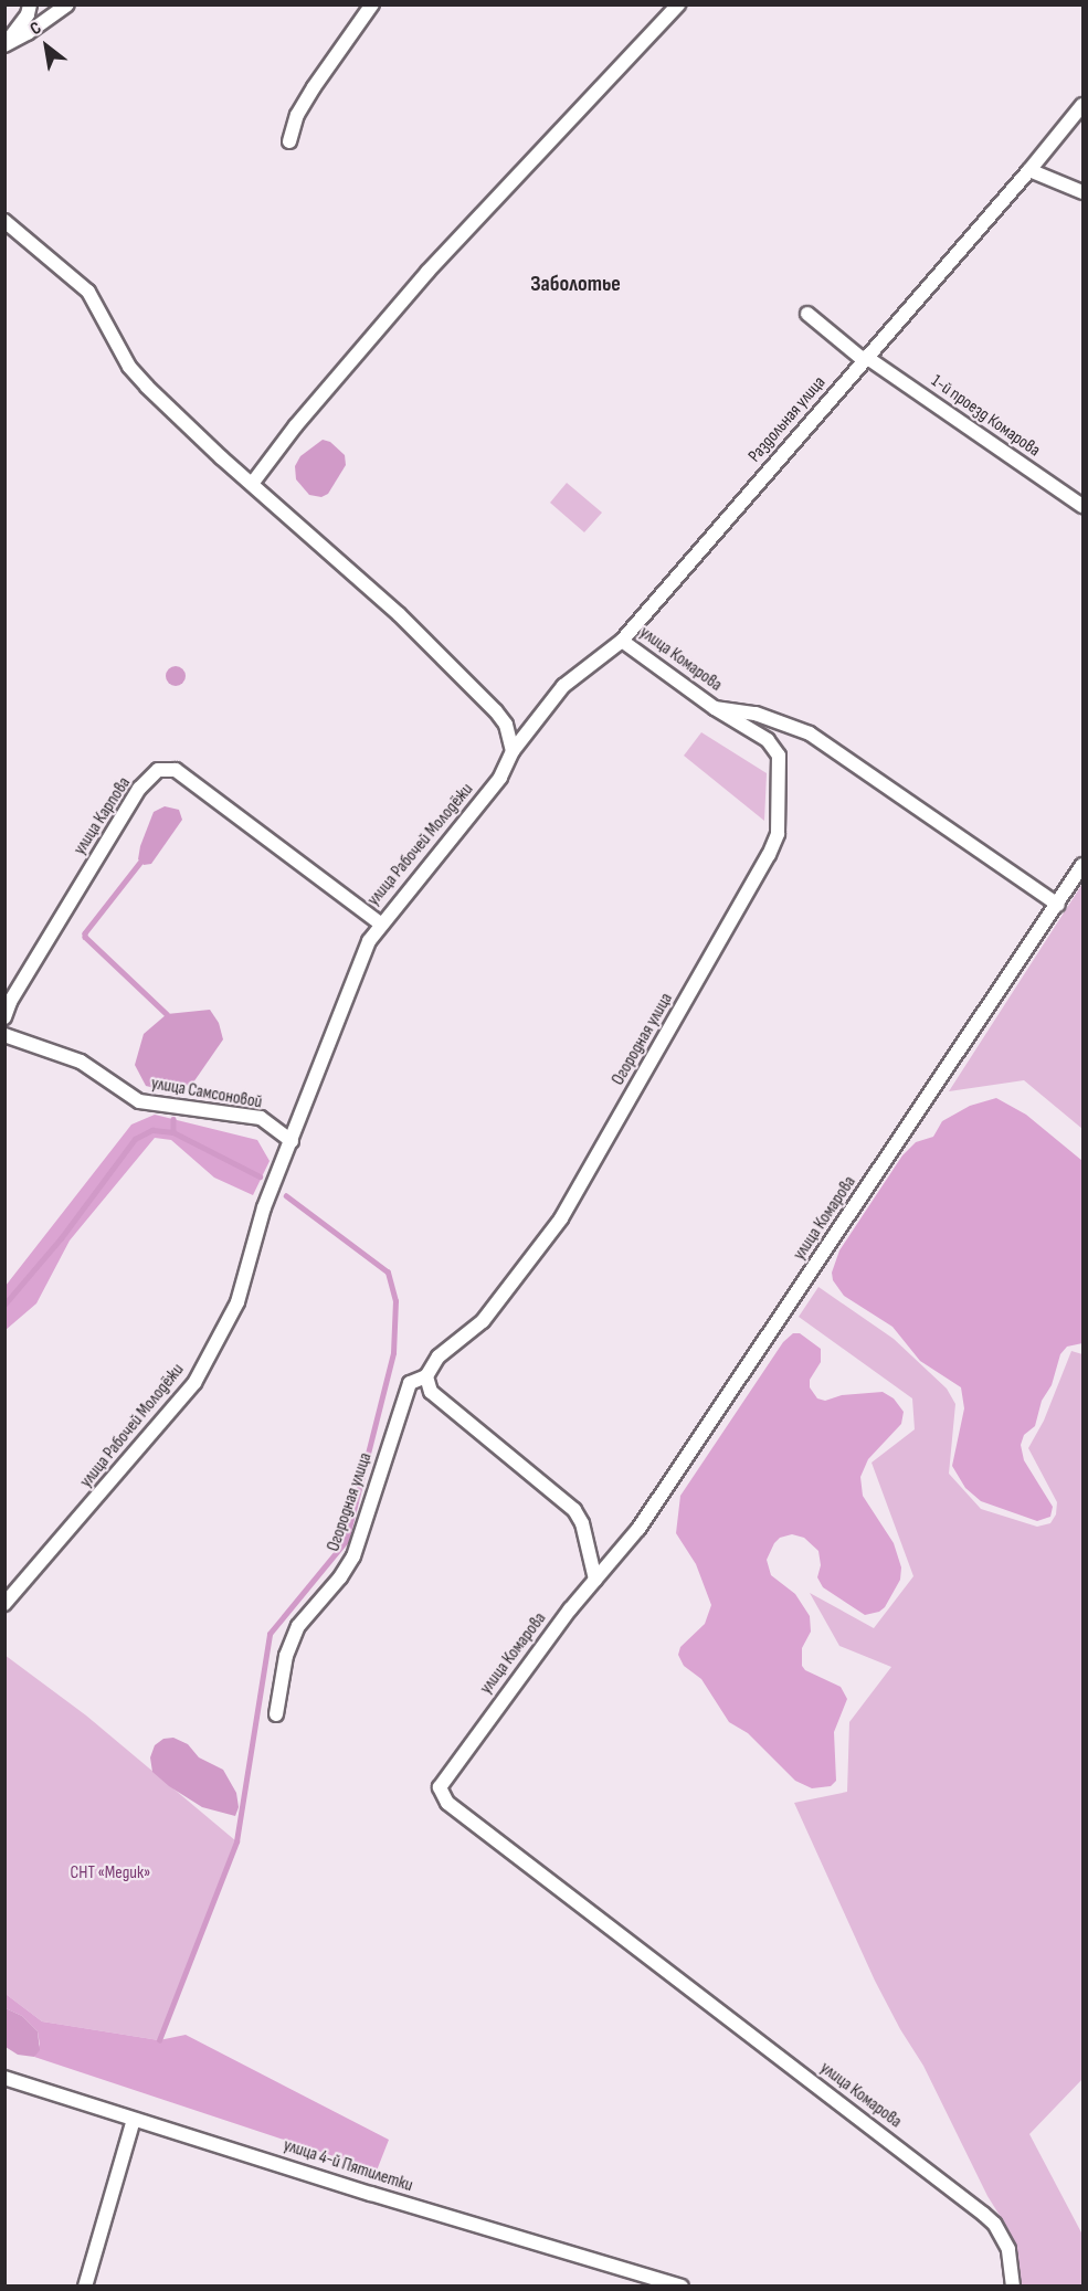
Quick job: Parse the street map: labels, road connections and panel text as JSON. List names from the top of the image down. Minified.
{"streets":{"street":["1-й проезд Комарова","Раздольная улица","улица Комарова","улица Карпова","улица Рабочей Молодёжи","Огородная улица","улица Самсоновой","улица 4-й Пятилетки"]},"crossings":[["1-й проезд Комарова","Раздольная улица"],["Раздольная улица","улица Комарова"],["Раздольная улица","улица Рабочей Молодёжи"],["улица Комарова","Огородная улица"],["улица Карпова","улица Рабочей Молодёжи"],["улица Рабочей Молодёжи","улица Самсоновой"]],"districts":["Заболотье"],"parks":["СНТ «Медик»"],"north":"top left"}
